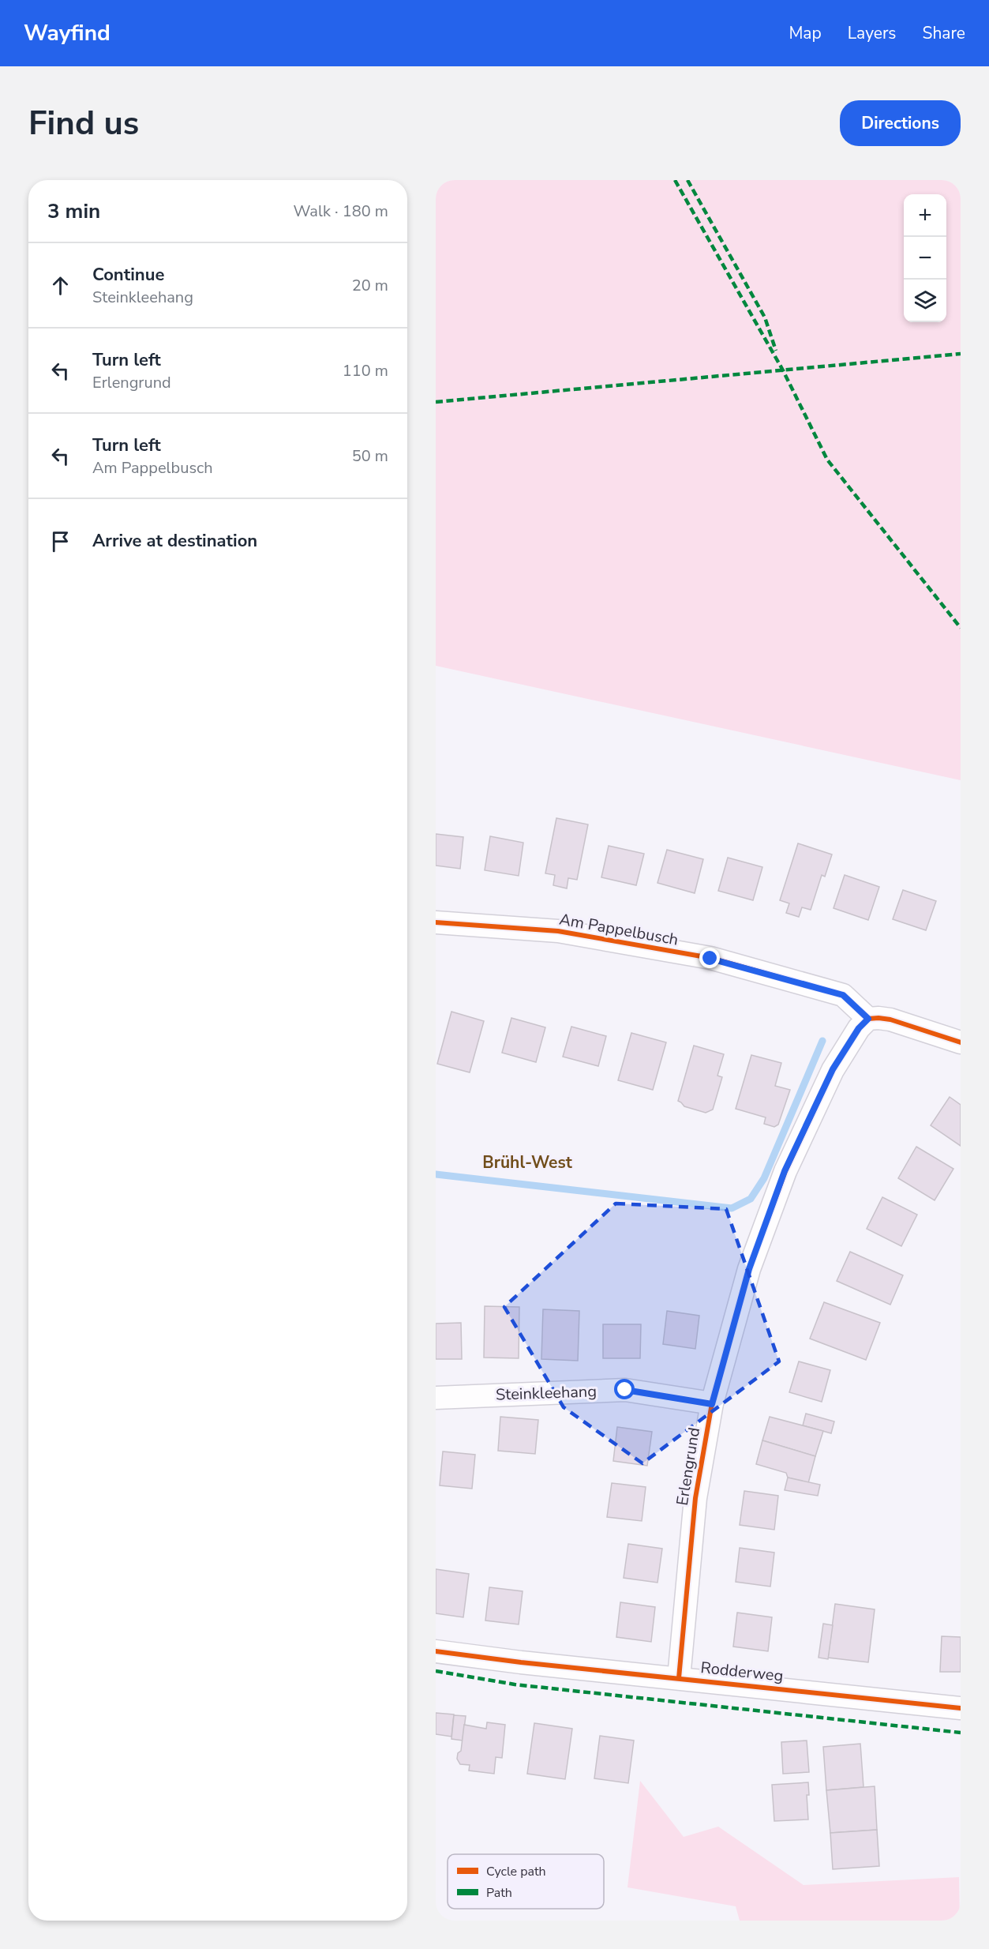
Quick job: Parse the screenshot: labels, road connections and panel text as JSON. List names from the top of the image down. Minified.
{"streets":{"street":["Am Pappelbusch","Steinkleehang","Erlengrund","Rodderweg"]},"crossings":[["Am Pappelbusch","Erlengrund"],["Steinkleehang","Erlengrund"],["Erlengrund","Rodderweg"]],"districts":["Brühl-West"],"legend":["Cycle path","Path"],"page":{"header":"Wayfind","nav":["Map","Layers","Share"],"buttons":"Directions","title":"Find us","heading":["3 min","Walk · 180 m"],"map_buttons":["+","−"],"list":[["Continue","Steinkleehang","20 m"],["Turn left","Erlengrund","110 m"],["Turn left","Am Pappelbusch","50 m"],"Arrive at destination"]}}
